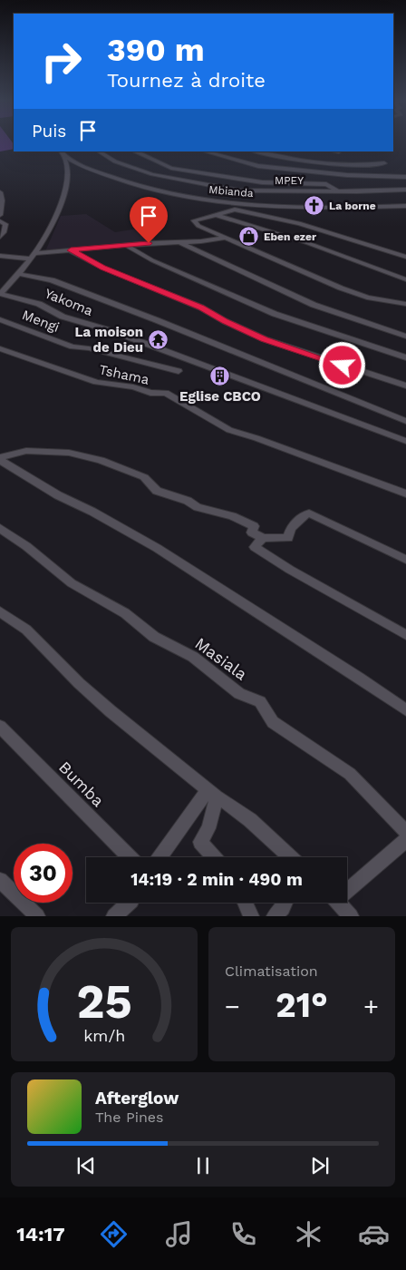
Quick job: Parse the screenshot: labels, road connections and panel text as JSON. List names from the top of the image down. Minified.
{"streets":{"street":["MPEY","Mbianda","Yakoma","Mengi","Tshama","Masiala","Bumba"]},"places":{"church":["La borne"],"shop":["Eben ezer"],"temple":["La moison de Dieu"],"building":["Eglise CBCO"]},"page":{"turn":["390 m","Tournez à droite"],"then":"Puis","limit":"30","trip":"14:19 · 2 min · 490 m","tile":"Climatisation","heat":["−","21°","+"],"song":["Afterglow","The Pines"],"tabs":"14:17","gauge":["25","km/h"]}}
